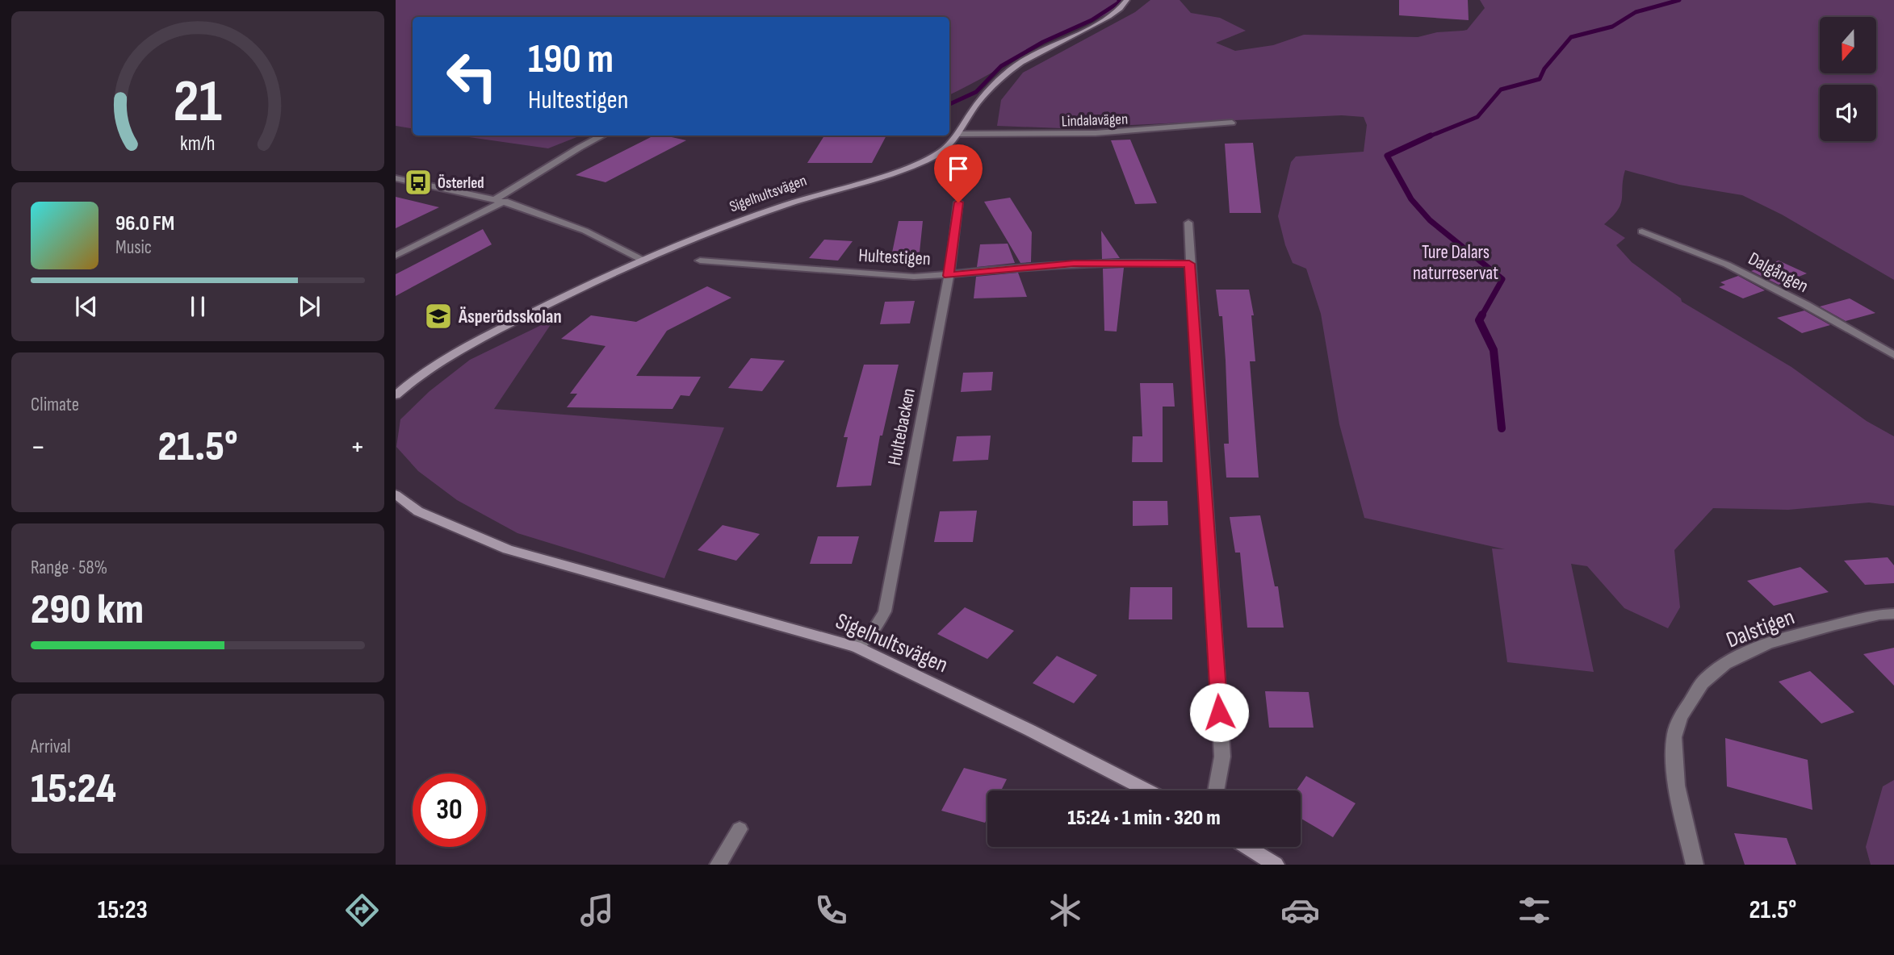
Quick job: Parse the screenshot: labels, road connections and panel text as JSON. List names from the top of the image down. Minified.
{"streets":{"street":["Lindalavägen","Sigelhultsvägen","Hultestigen","Dalgången","Hultebacken","Dalstigen"]},"crossings":[["Lindalavägen","Sigelhultsvägen"],["Sigelhultsvägen","Hultebacken"],["Hultestigen","Hultebacken"]],"parks":["Ture Dalars naturreservat"],"places":{"bus stop":["Österled"],"school or university":["Äsperödsskolan"]},"north":"bottom","page":{"turn":["190 m","Hultestigen"],"song":["96.0 FM","Music"],"tile":["Climate",["Range · 58%","290 km"],["Arrival","15:24"]],"heat":["−","21.5°","+"],"limit":"30","trip":"15:24 · 1 min · 320 m","tabs":["15:23","21.5°"],"gauge":["21","km/h"]}}
